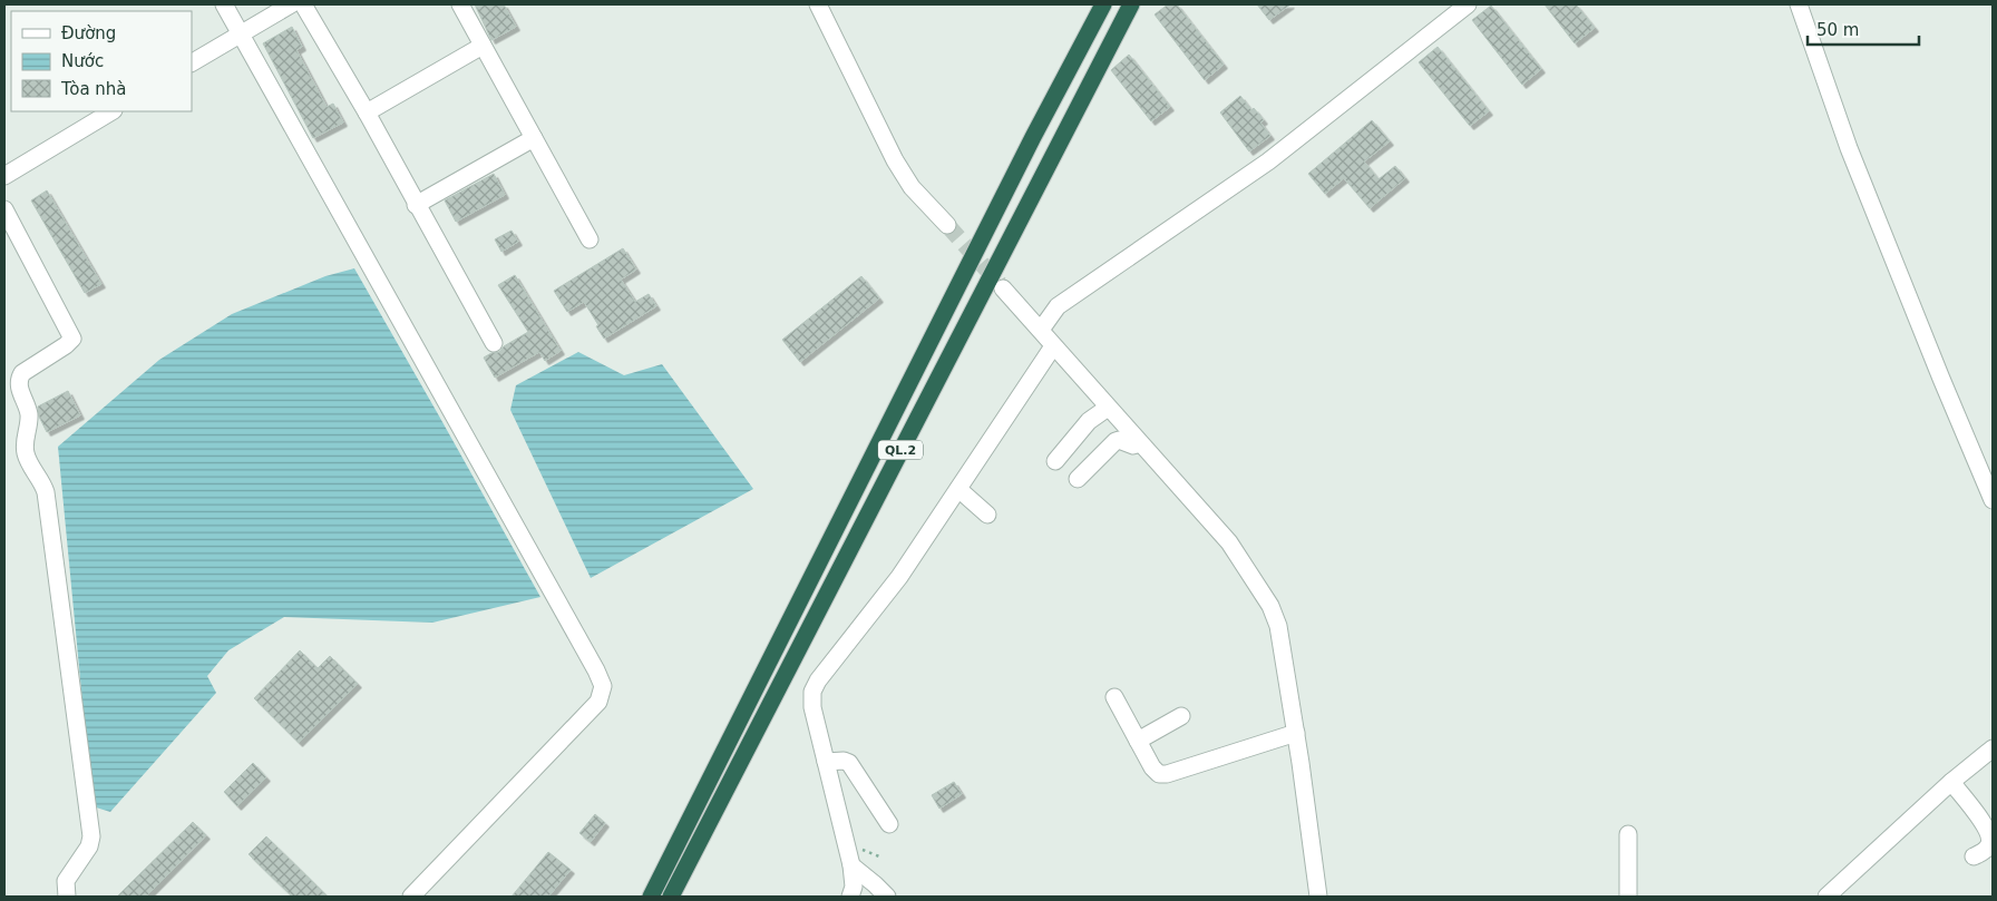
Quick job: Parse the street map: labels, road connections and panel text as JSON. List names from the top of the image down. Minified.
{"streets":{"highway":["QL.2"]},"legend":["Đường","Nước","Tòa nhà"],"scale_bar":"50 m"}
